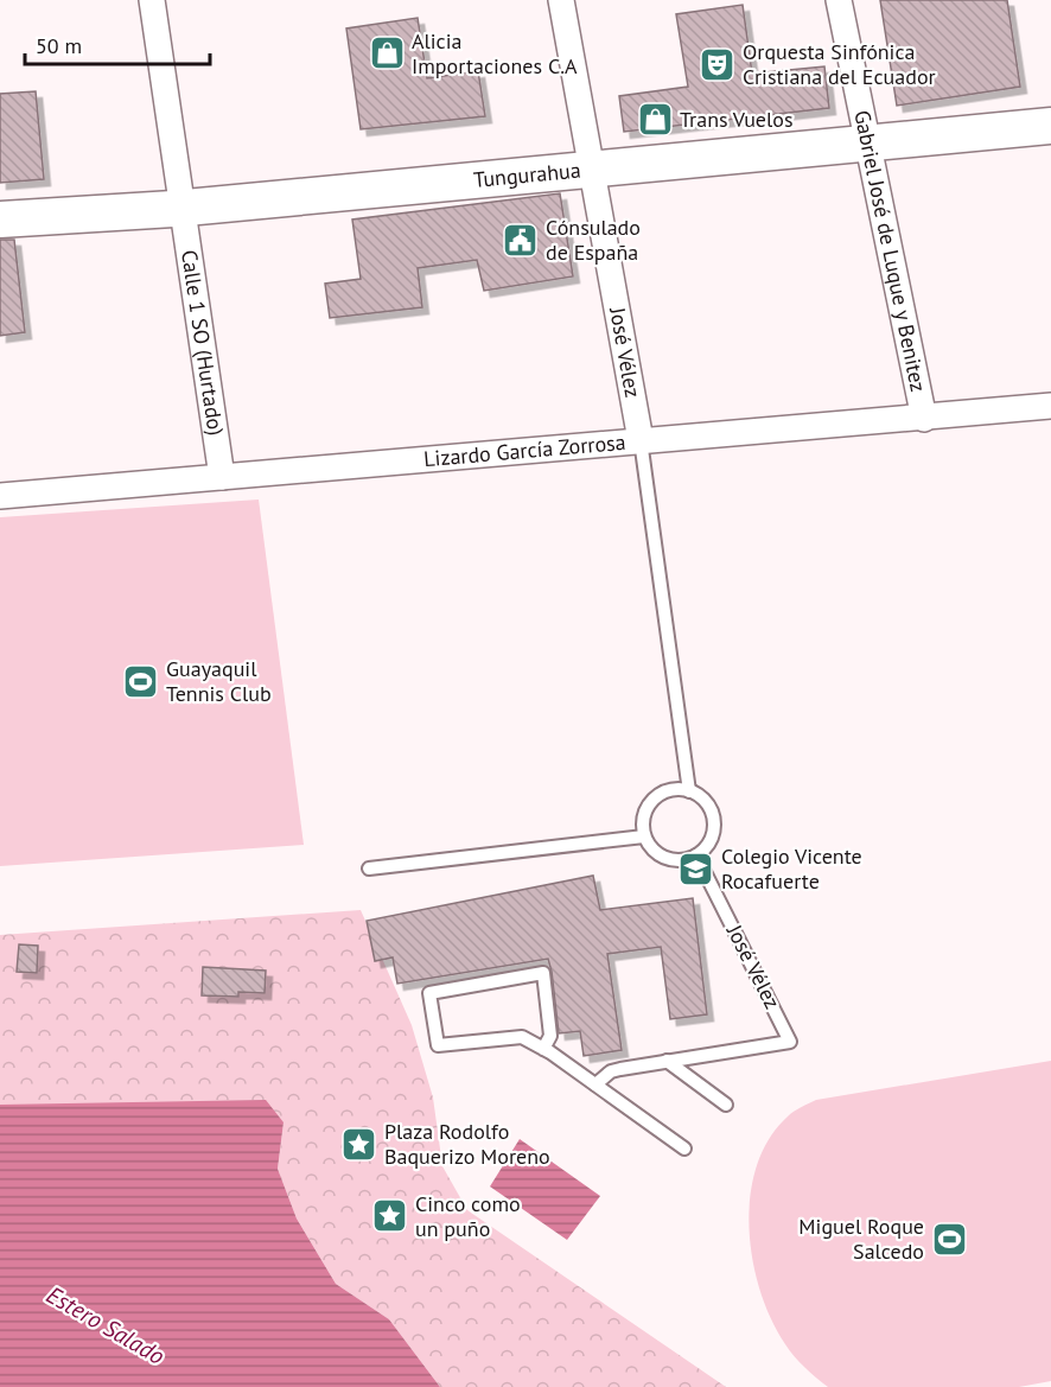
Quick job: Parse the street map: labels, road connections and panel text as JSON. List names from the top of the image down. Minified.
{"streets":{"main road":["Tungurahua"],"street":["Gabriel José de Luque y Benitez","Calle 1 SO (Hurtado)","José Vélez","Lizardo García Zorrosa"]},"crossings":[["Tungurahua","Gabriel José de Luque y Benitez"],["Tungurahua","Calle 1 SO (Hurtado)"],["Tungurahua","José Vélez"],["Gabriel José de Luque y Benitez","Lizardo García Zorrosa"],["Calle 1 SO (Hurtado)","Lizardo García Zorrosa"],["José Vélez","Lizardo García Zorrosa"]],"water":["Estero Salado"],"places":{"shop":["Alicia Importaciones C.A","Trans Vuelos"],"theatre":["Orquesta Sinfónica Cristiana del Ecuador"],"public building":["Cónsulado de España"],"sports":["Guayaquil Tennis Club","Miguel Roque Salcedo"],"school or university":["Colegio Vicente Rocafuerte"],"place":["Plaza Rodolfo Baquerizo Moreno","Cinco como un puño"]},"scale_bar":"50 m"}
